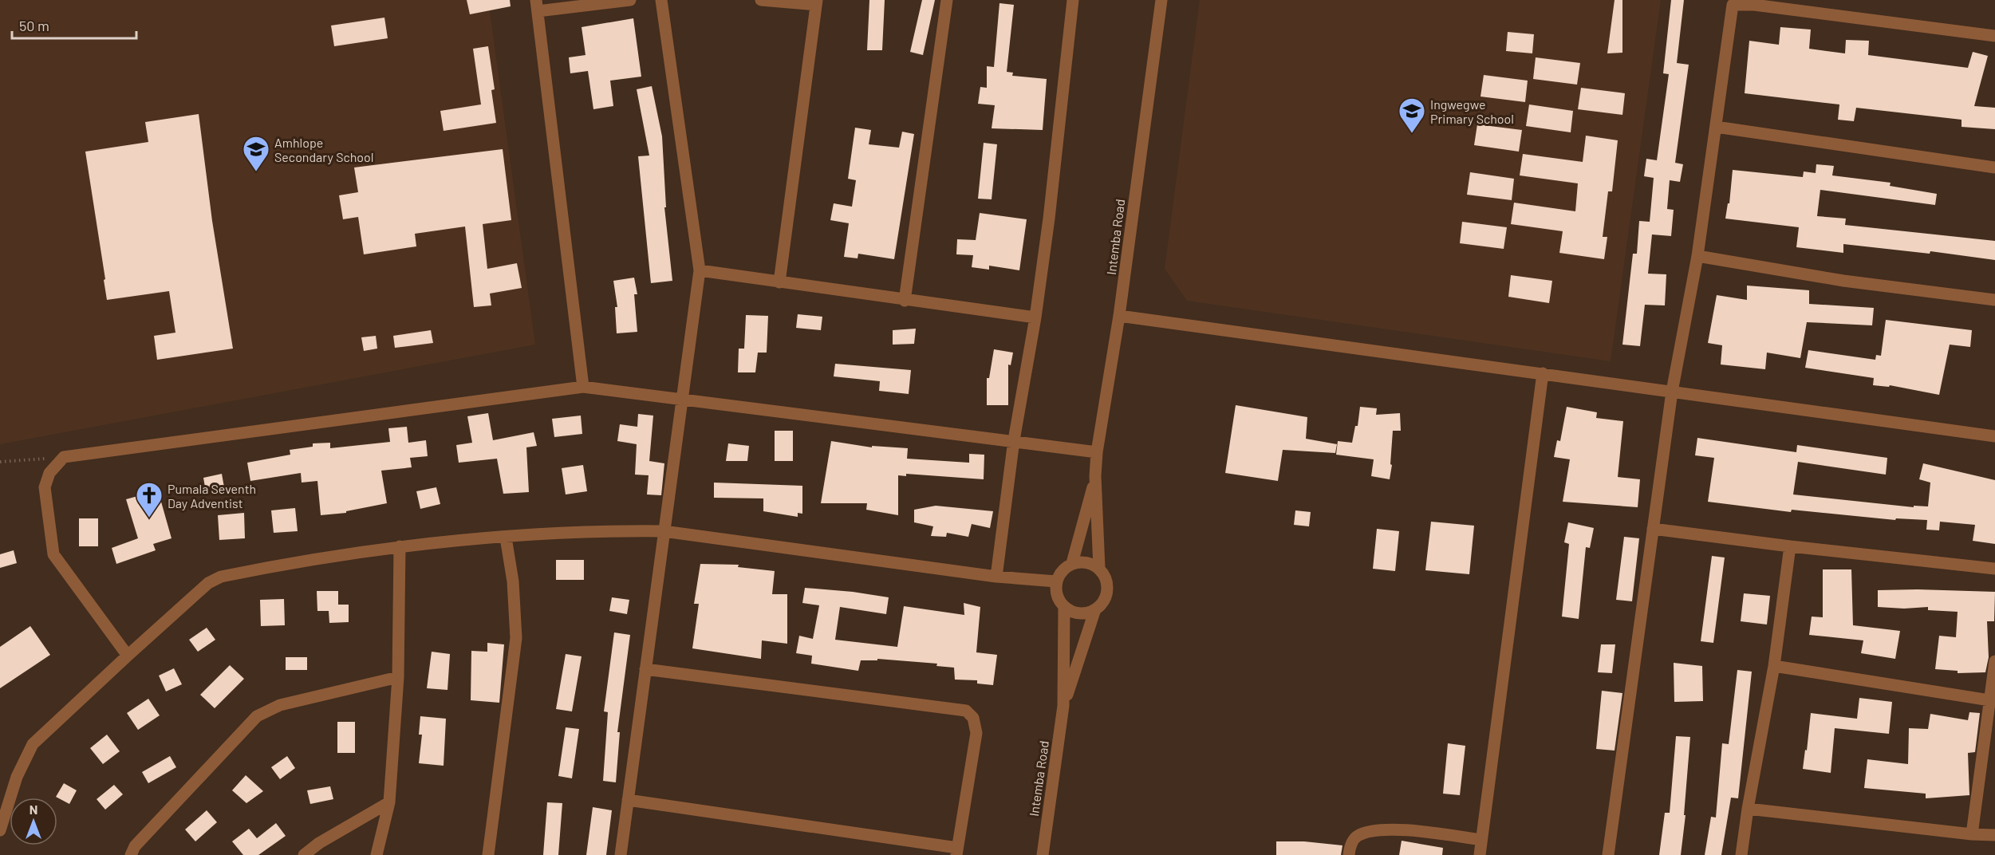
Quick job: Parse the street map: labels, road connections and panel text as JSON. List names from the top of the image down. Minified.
{"streets":{"street":["Intemba Road"]},"places":{"school or university":["Ingwegwe Primary School","Amhlope Secondary School"],"church":["Pumala Seventh Day Adventist"]},"scale_bar":"50 m","north":"top"}
